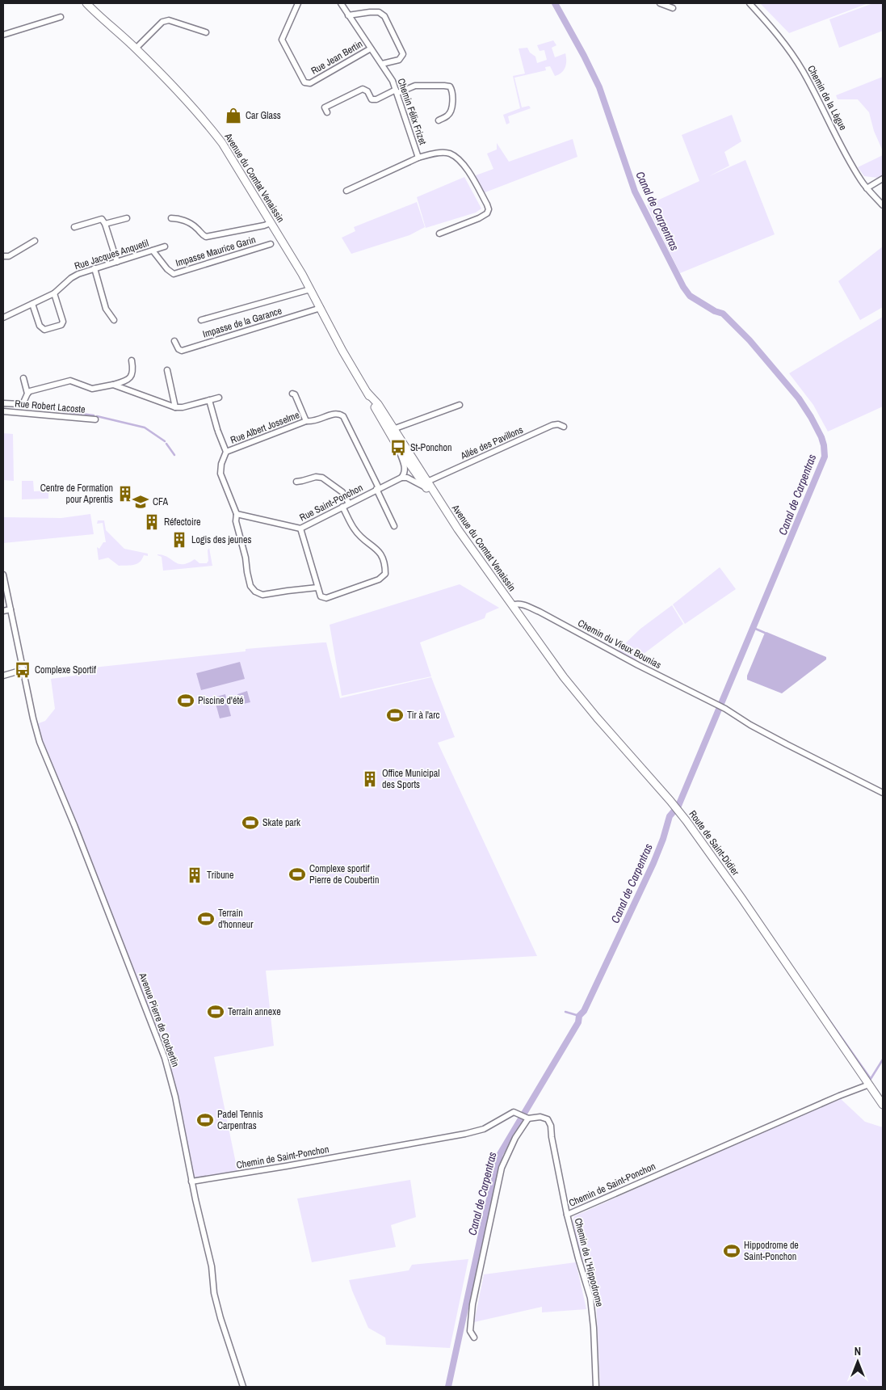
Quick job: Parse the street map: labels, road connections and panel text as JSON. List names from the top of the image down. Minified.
{"streets":{"main road":["Avenue du Comtat Venaissin","Route de Saint-Didier"],"street":["Rue Jean Bertin","Chemin de la Lègue","Chemin Félix Frizet","Impasse Maurice Garin","Rue Jacques Anquetil","Impasse de la Garance","Rue Robert Lacoste","Rue Albert Josselme","Allée des Pavillons","Rue Saint-Ponchon","Chemin du Vieux Bounias","Avenue Pierre de Coubertin","Chemin de Saint-Ponchon","Chemin de L'Hippodrome"]},"crossings":[["Rue Jean Bertin","Chemin Félix Frizet"],["Avenue du Comtat Venaissin","Impasse de la Garance"],["Avenue du Comtat Venaissin","Allée des Pavillons"],["Avenue du Comtat Venaissin","Rue Saint-Ponchon"],["Avenue du Comtat Venaissin","Chemin du Vieux Bounias"],["Avenue du Comtat Venaissin","Route de Saint-Didier"],["Impasse Maurice Garin","Rue Jacques Anquetil"],["Rue Albert Josselme","Rue Saint-Ponchon"],["Chemin du Vieux Bounias","Route de Saint-Didier"],["Route de Saint-Didier","Chemin de Saint-Ponchon"],["Avenue Pierre de Coubertin","Chemin de Saint-Ponchon"],["Chemin de Saint-Ponchon","Chemin de L'Hippodrome"]],"water":["Canal de Carpentras"],"places":{"shop":["Car Glass"],"bus stop":["St-Ponchon","Complexe Sportif"],"building":["Centre de Formation pour Aprentis","Réfectoire","Logis des jeunes","Office Municipal des Sports","Tribune"],"school or university":["CFA"],"sports":["Piscine d'été","Tir à l'arc","Skate park","Complexe sportif Pierre de Coubertin","Terrain d'honneur","Terrain annexe","Padel Tennis Carpentras","Hippodrome de Saint-Ponchon"]},"north":"top"}
